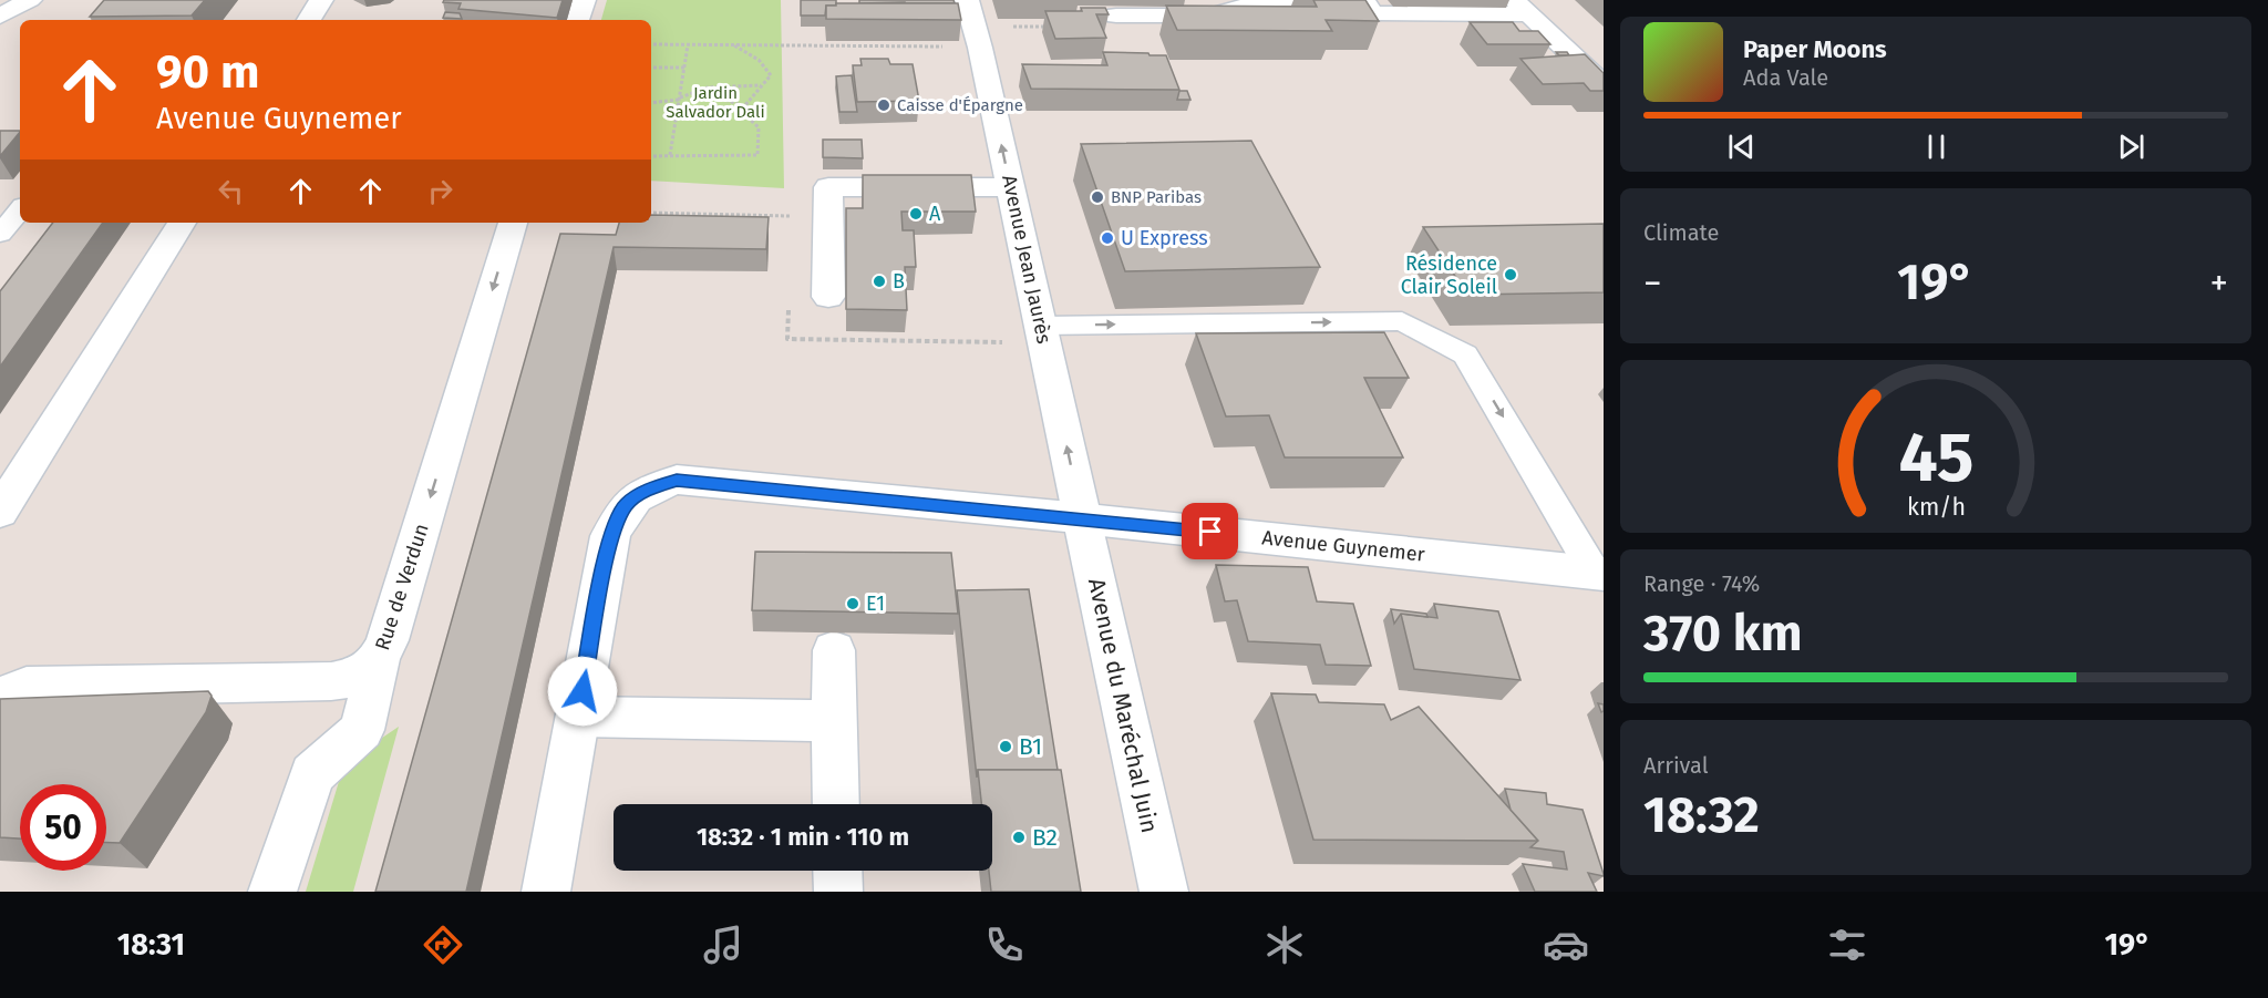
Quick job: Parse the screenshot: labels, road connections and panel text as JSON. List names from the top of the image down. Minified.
{"streets":{"street":["Avenue Jean Jaurès","Avenue Guynemer","Rue de Verdun","Avenue du Maréchal Juin"]},"crossings":[["Avenue Jean Jaurès","Avenue Guynemer"],["Avenue Jean Jaurès","Avenue du Maréchal Juin"],["Avenue Guynemer","Avenue du Maréchal Juin"]],"one_way":["Avenue Jean Jaurès","Rue de Verdun"],"parks":["Jardin Salvador Dali"],"places":["Caisse d'Épargne","BNP Paribas","A","U Express","Résidence Clair Soleil","B","E1","B1","B2"],"page":{"turn":["90 m","Avenue Guynemer"],"song":["Paper Moons","Ada Vale"],"tile":["Climate",["Range · 74%","370 km"],["Arrival","18:32"]],"heat":["−","19°","+"],"limit":"50","trip":"18:32 · 1 min · 110 m","tabs":["18:31","19°"],"gauge":["45","km/h"]}}
